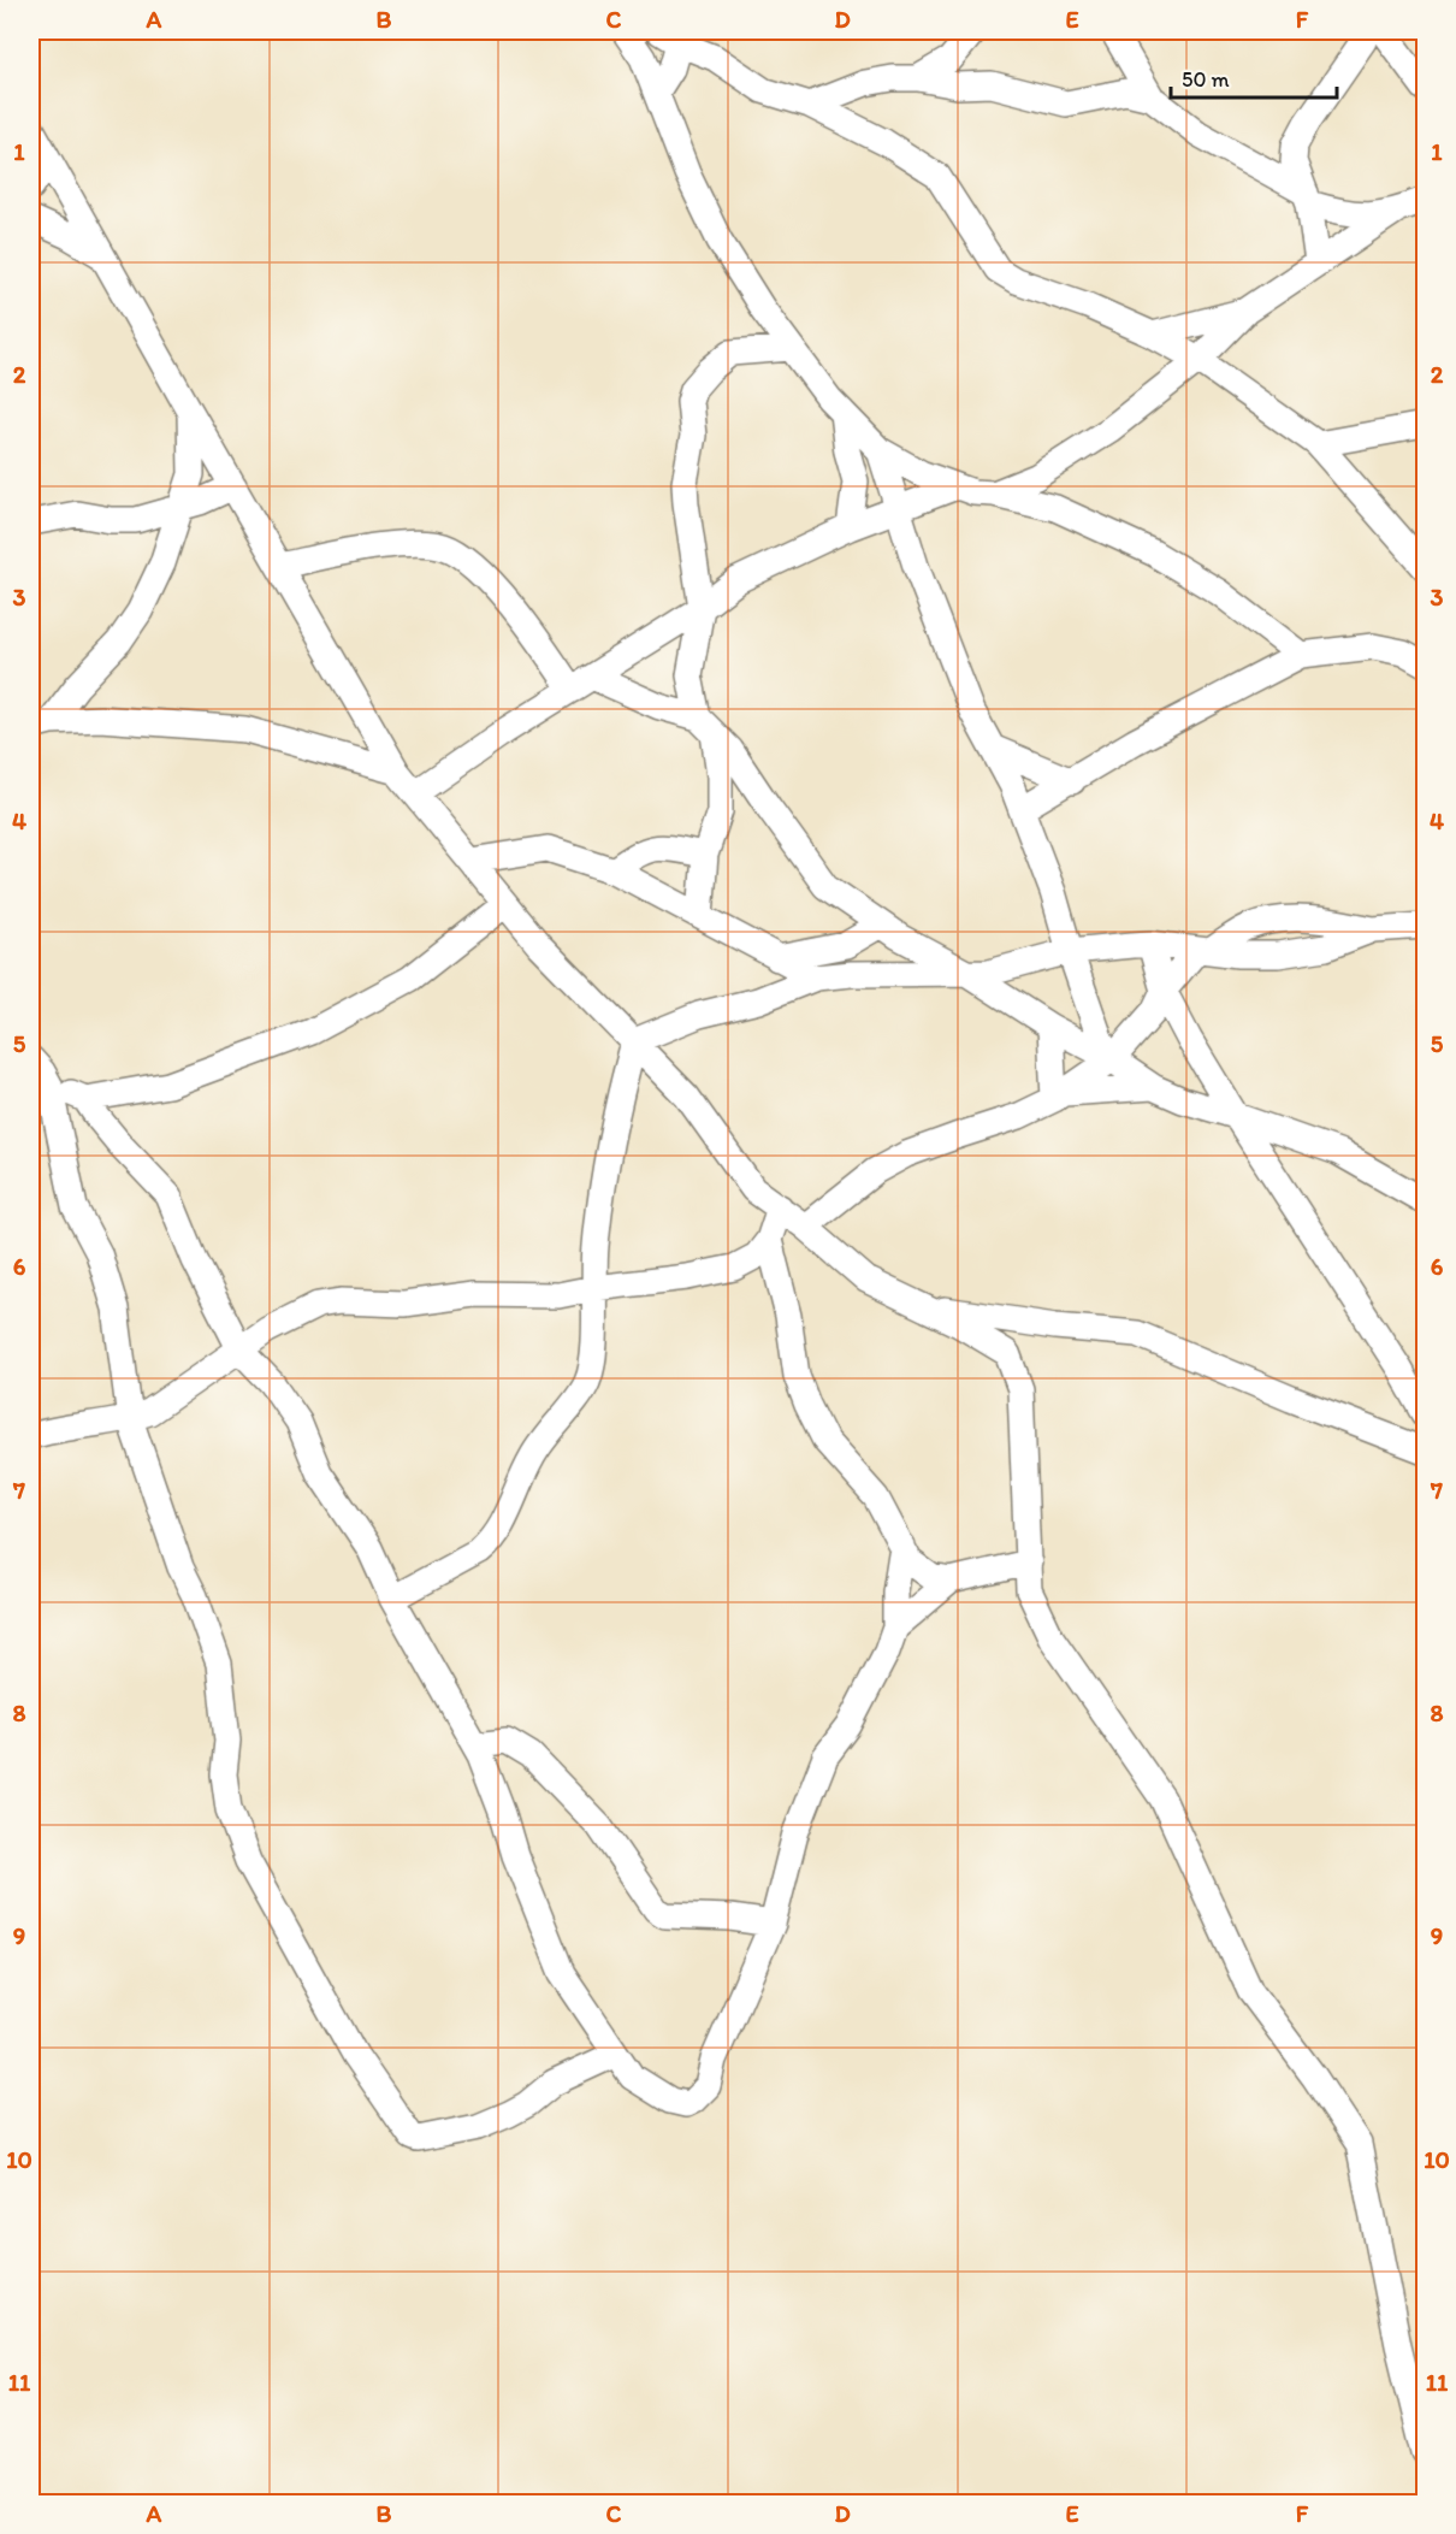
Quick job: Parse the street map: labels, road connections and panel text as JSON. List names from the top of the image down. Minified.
{"scale_bar":"50 m","grid":{"columns":["A","B","C","D","E","F"],"rows":["1","2","3","4","5","6","7","8","9","10","11"]}}
